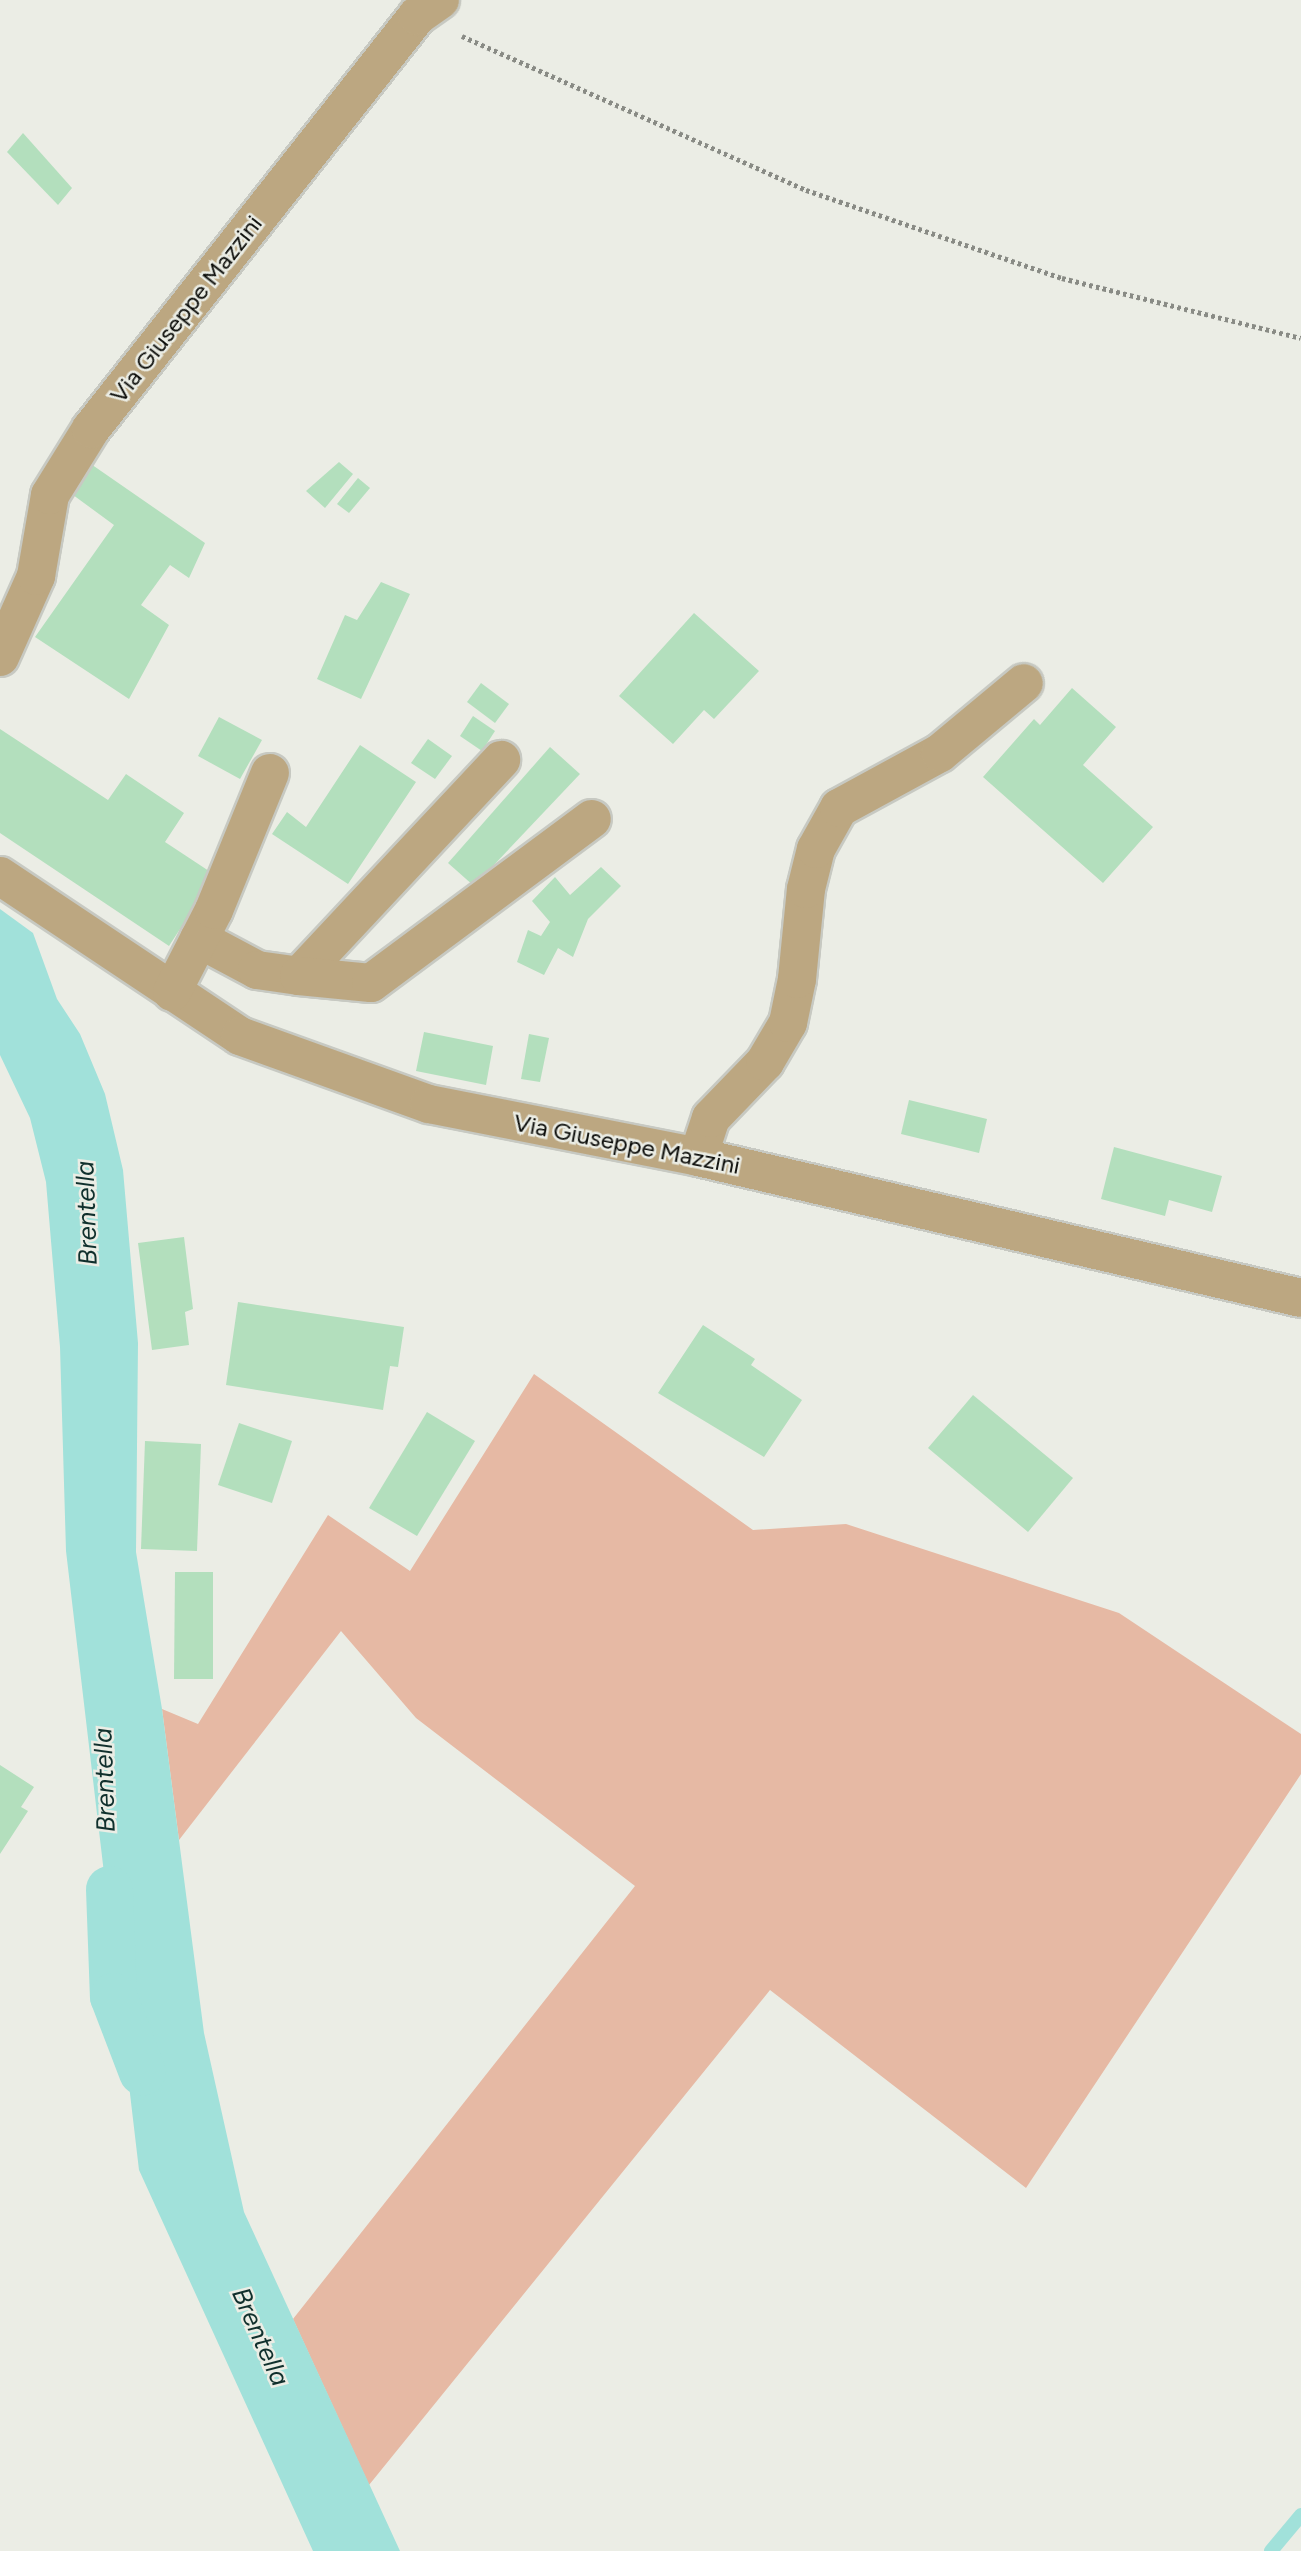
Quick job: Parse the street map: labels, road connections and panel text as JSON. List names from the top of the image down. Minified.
{"streets":{"street":["Via Giuseppe Mazzini"]},"water":["Brentella"]}
